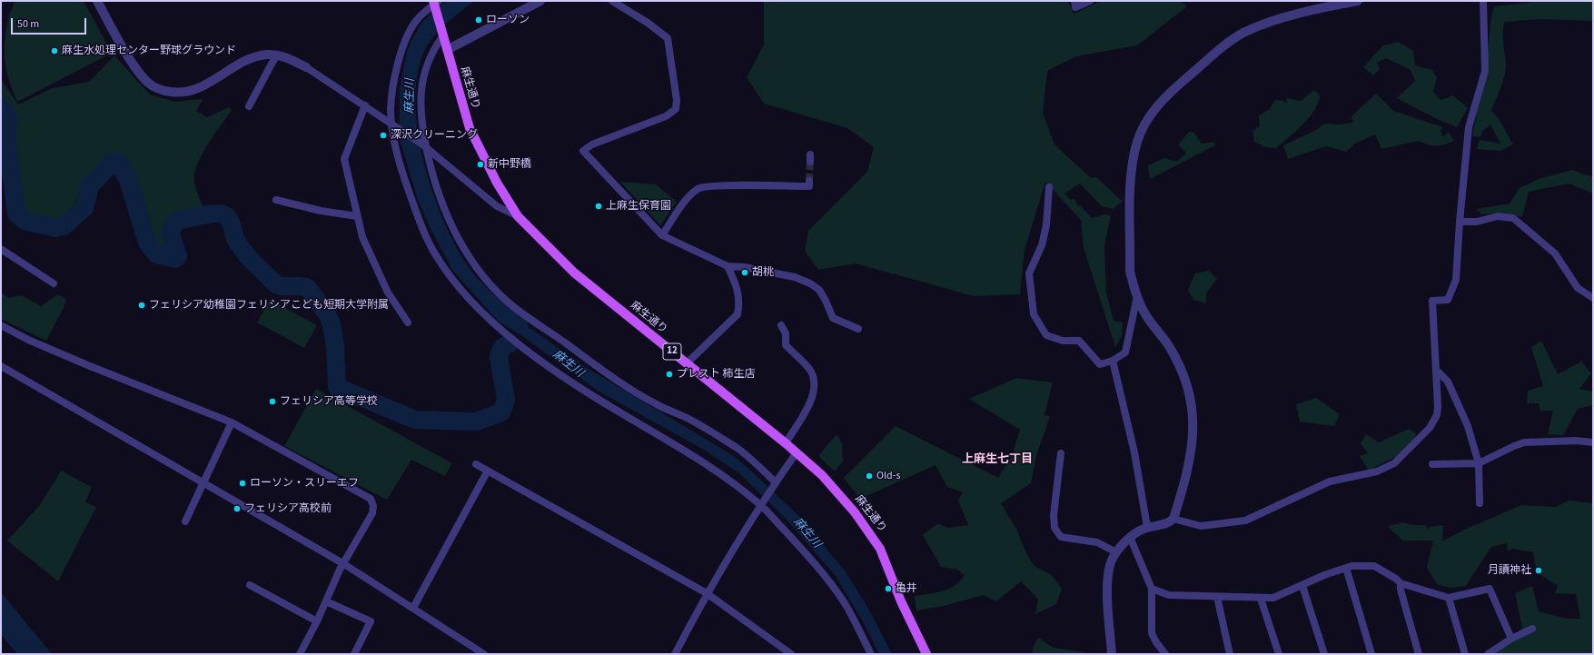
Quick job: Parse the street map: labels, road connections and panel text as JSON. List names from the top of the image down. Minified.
{"streets":{"main road":["麻生通り","12"]},"districts":["上麻生七丁目"],"water":["麻生川"],"places":["ローソン","麻生水処理センター野球グラウンド","深沢クリーニング","新中野橋","上麻生保育園","胡桃","フェリシア幼稚園フェリシアこども短期大学附属","プレスト 柿生店","フェリシア高等学校","Old-s","ローソン・スリーエフ","フェリシア高校前","月讀神社","亀井"],"scale_bar":"50 m"}
